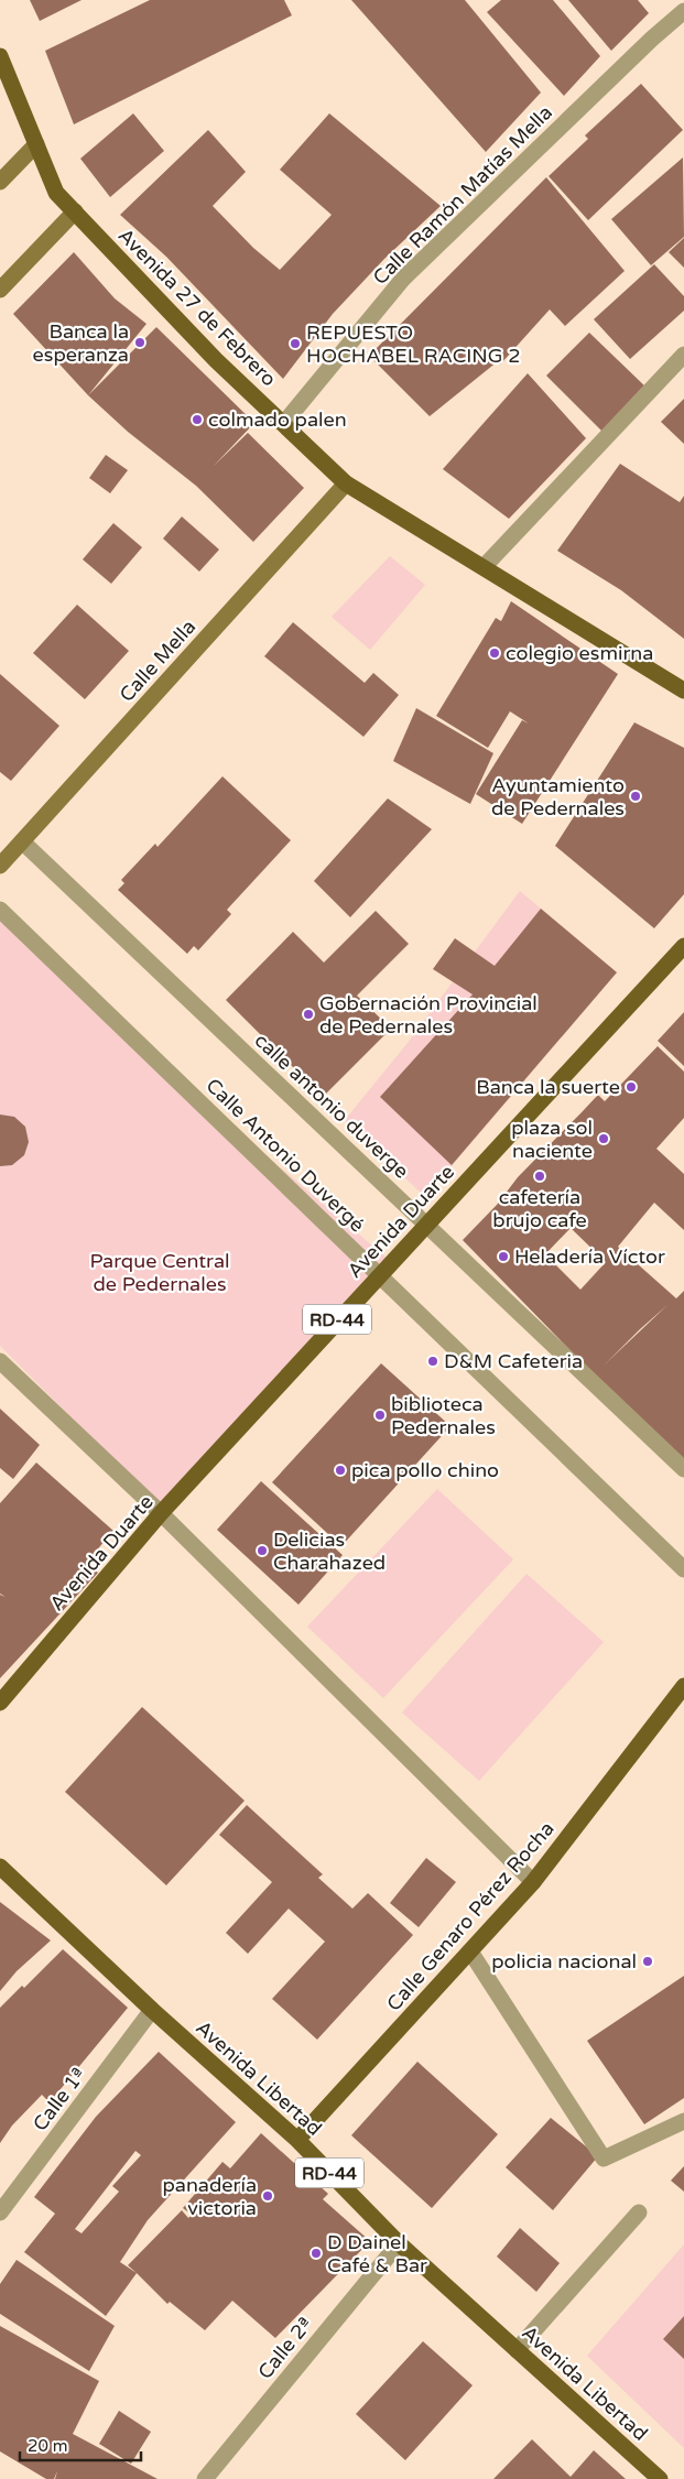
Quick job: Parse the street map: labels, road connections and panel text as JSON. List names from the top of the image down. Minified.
{"streets":{"main road":["Avenida 27 de Febrero","Avenida Duarte","RD-44","Calle Genaro Pérez Rocha","Avenida Libertad"],"street":["Calle Ramón Matías Mella","Calle Mella","calle antonio duverge","Calle Antonio Duvergé","Calle 1ª","Calle 2ª"]},"crossings":[["Calle Ramón Matías Mella","Avenida 27 de Febrero"],["Avenida 27 de Febrero","Calle Mella"],["Calle Mella","calle antonio duverge"],["calle antonio duverge","Avenida Duarte"],["Calle Antonio Duvergé","Avenida Duarte"],["Calle Genaro Pérez Rocha","Avenida Libertad"],["Avenida Libertad","Calle 1ª"],["Avenida Libertad","Calle 2ª"]],"parks":["Parque Central de Pedernales"],"places":["Banca la esperanza","REPUESTO HOCHABEL RACING 2","colmado palen","colegio esmirna","Ayuntamiento de Pedernales","Gobernación Provincial de Pedernales","Banca la suerte","plaza sol naciente","cafetería brujo cafe","Heladería Víctor","D&M Cafeteria","biblioteca Pedernales","pica pollo chino","Delicias Charahazed","policia nacional","panadería victoria","D Dainel Café & Bar"],"scale_bar":"20 m"}
